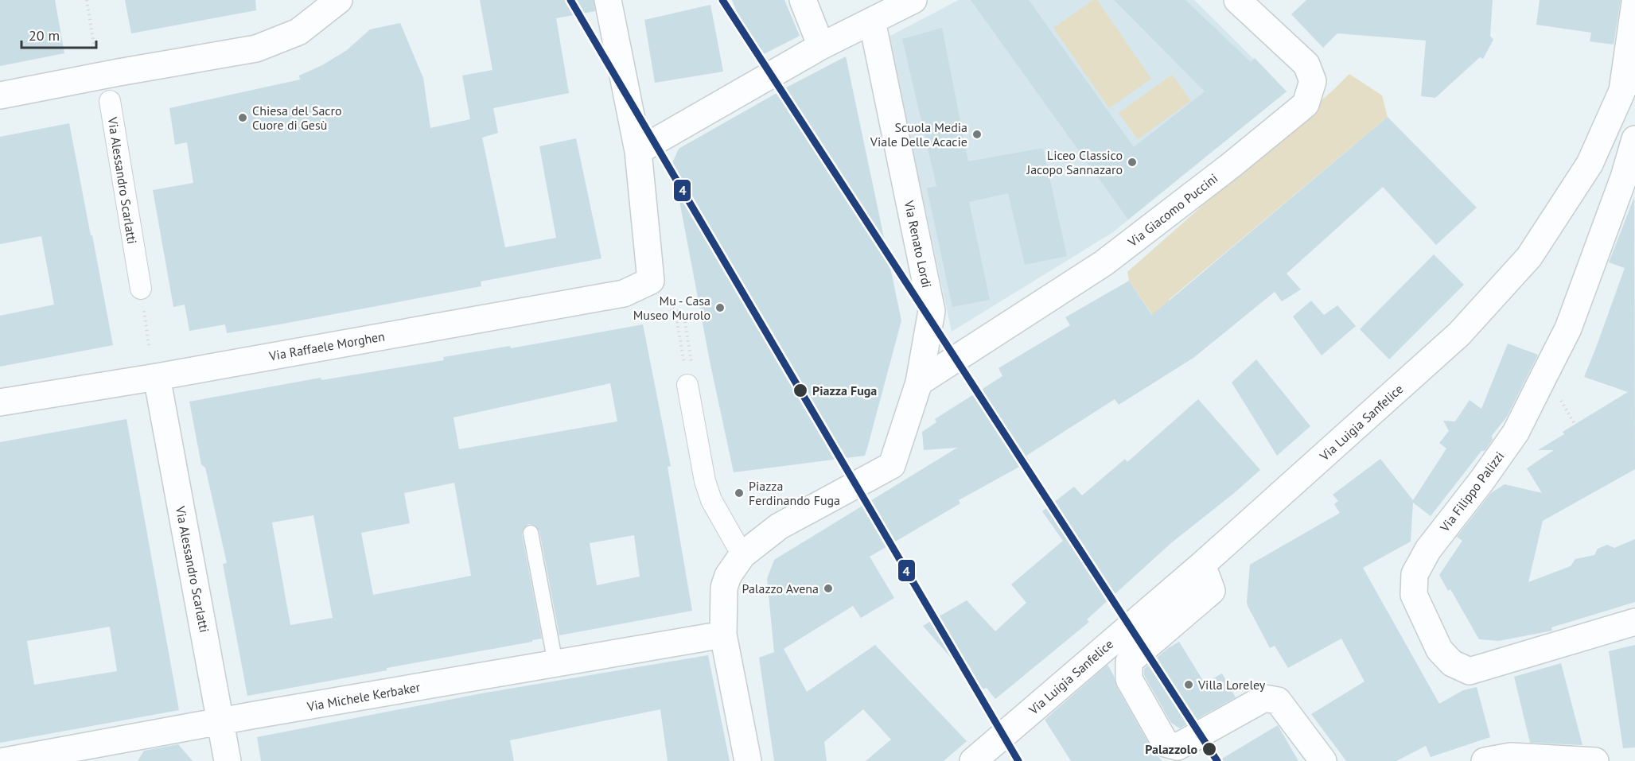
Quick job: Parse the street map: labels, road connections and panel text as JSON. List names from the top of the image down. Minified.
{"streets":{"street":["Via Alessandro Scarlatti","Via Giacomo Puccini","Via Renato Lordi","Via Raffaele Morghen","Via Luigia Sanfelice","Via Filippo Palizzi","Via Michele Kerbaker"]},"crossings":[["Via Alessandro Scarlatti","Via Raffaele Morghen"],["Via Alessandro Scarlatti","Via Michele Kerbaker"],["Via Giacomo Puccini","Via Renato Lordi"]],"places":["Chiesa del Sacro Cuore di Gesù","Scuola Media Viale Delle Acacie","Liceo Classico Jacopo Sannazaro","Mu - Casa Museo Murolo","Piazza Fuga","Piazza Ferdinando Fuga","Palazzo Avena","Villa Loreley","Palazzolo"],"lines":["transit line 4"],"scale_bar":"20 m"}
